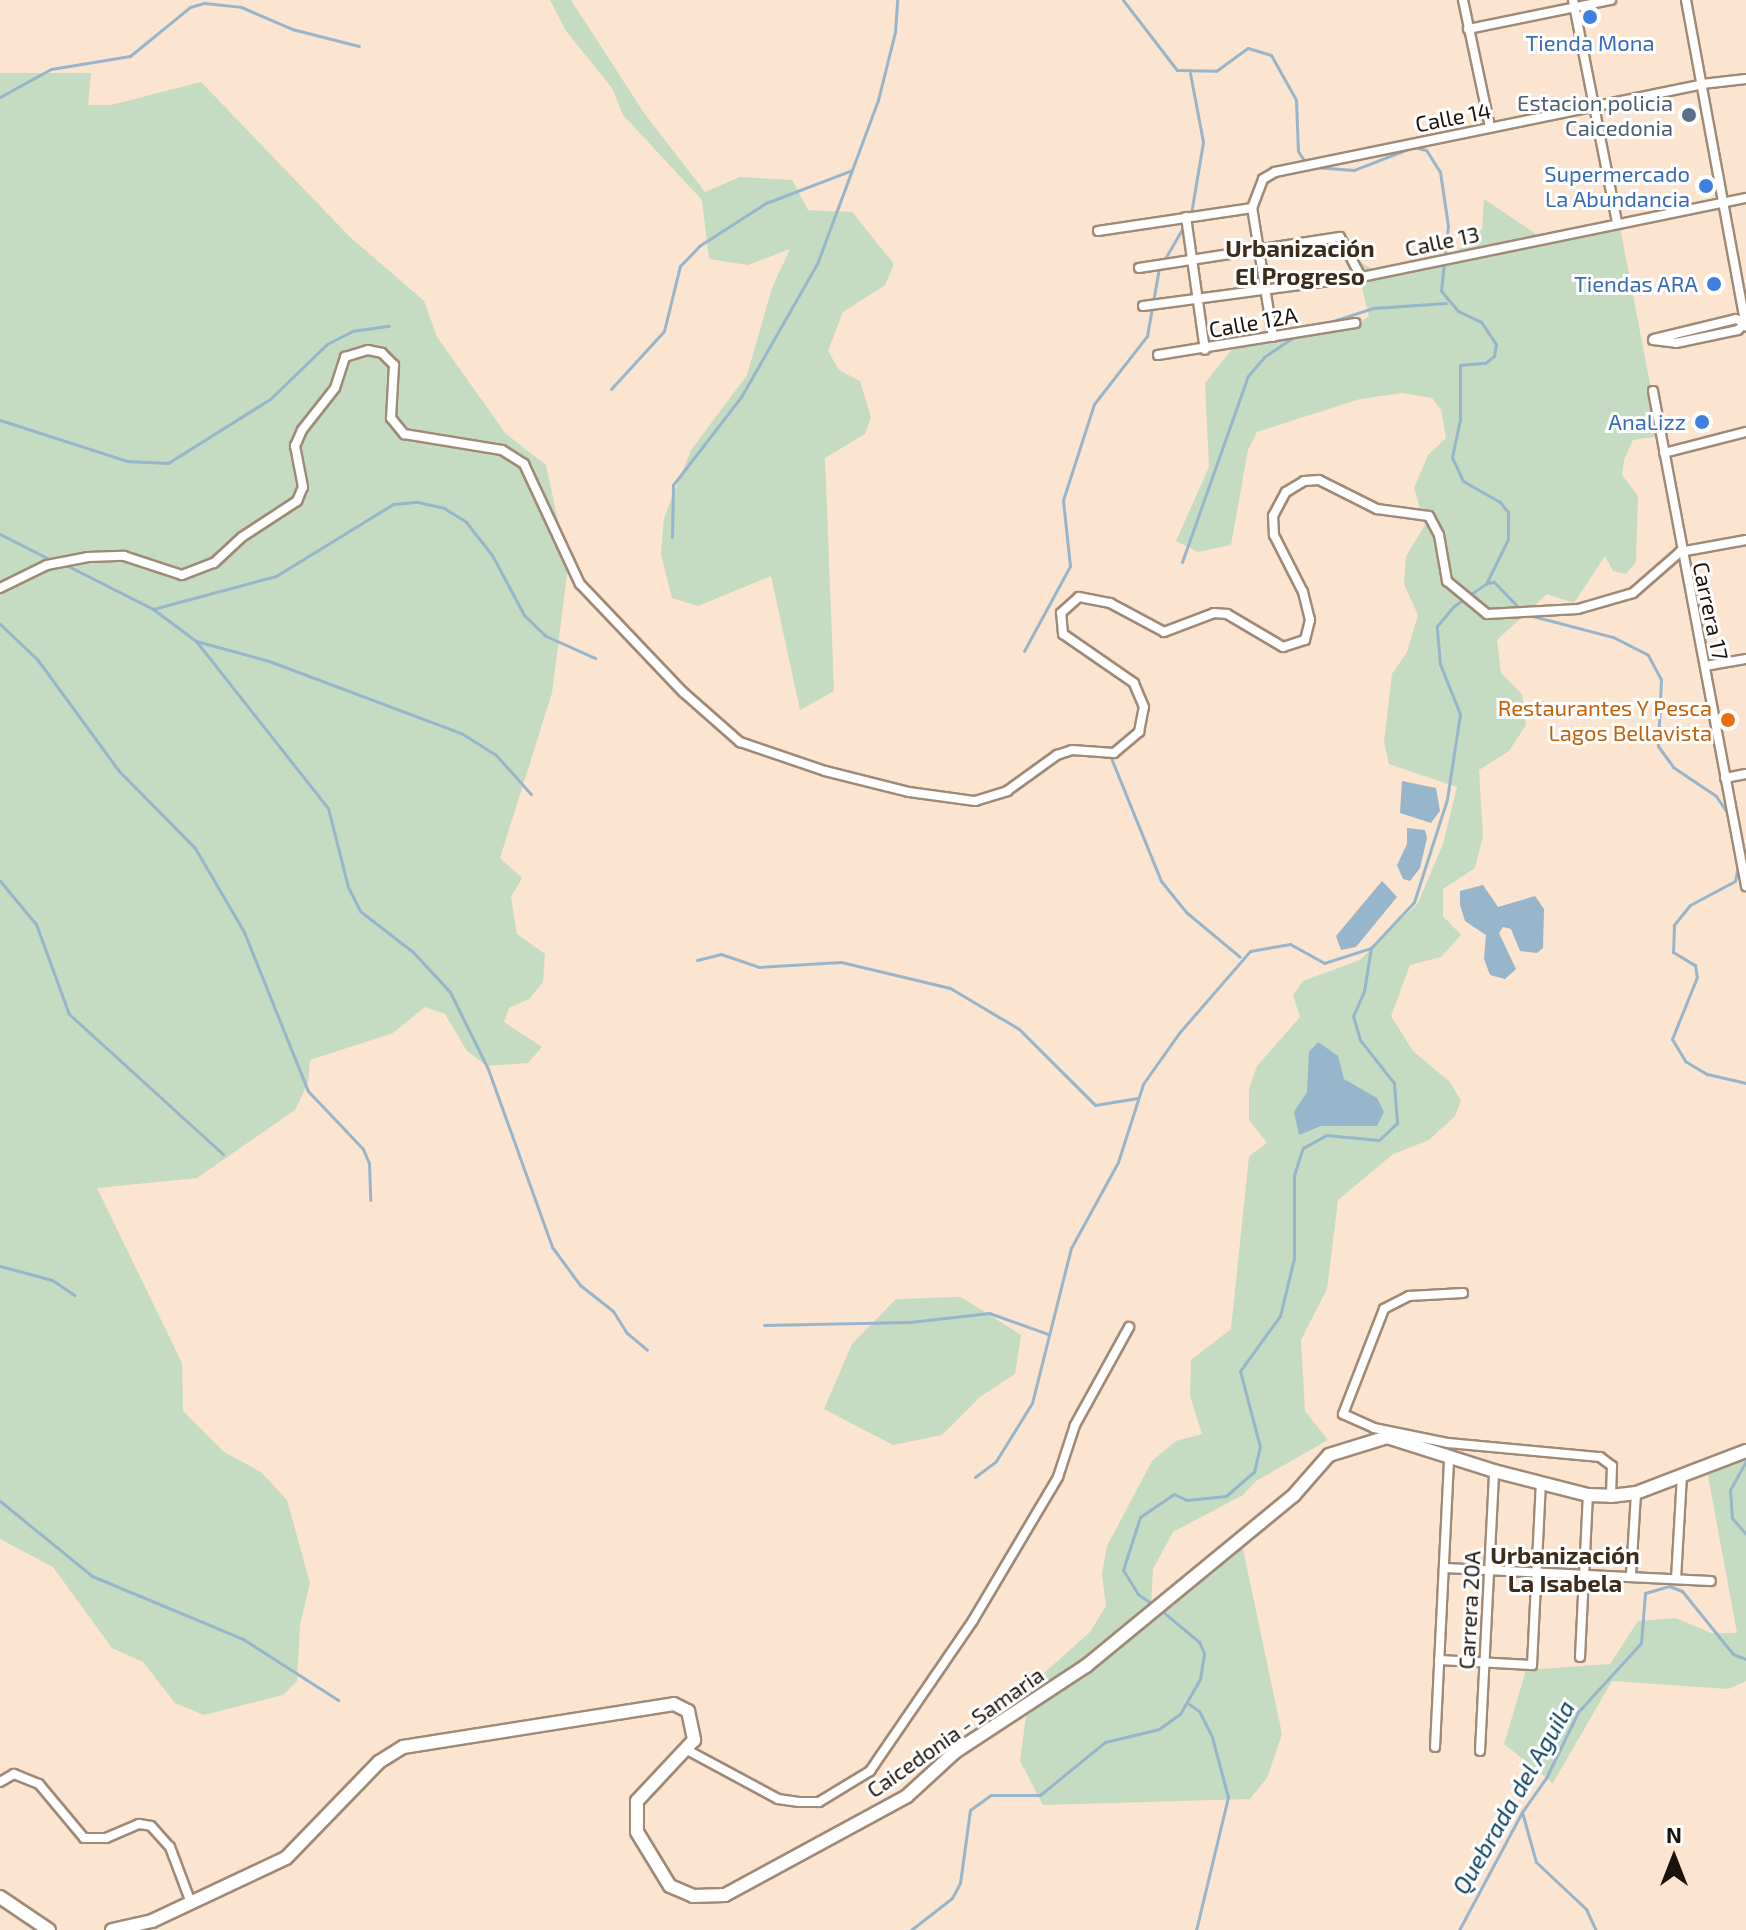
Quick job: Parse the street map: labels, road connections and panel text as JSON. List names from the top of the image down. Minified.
{"streets":{"street":["Calle 14","Calle 13","Calle 12A","Carrera 17","Carrera 20A","Caicedonia - Samaria"]},"crossings":[["Carrera 20A","Caicedonia - Samaria"]],"districts":["Urbanización El Progreso","Urbanización La Isabela"],"water":["Quebrada del Aguila"],"places":["Tienda Mona","Estacion policia Caicedonia","Supermercado La Abundancia","Tiendas ARA","AnaLizz","Restaurantes Y Pesca Lagos Bellavista"],"north":"top"}
